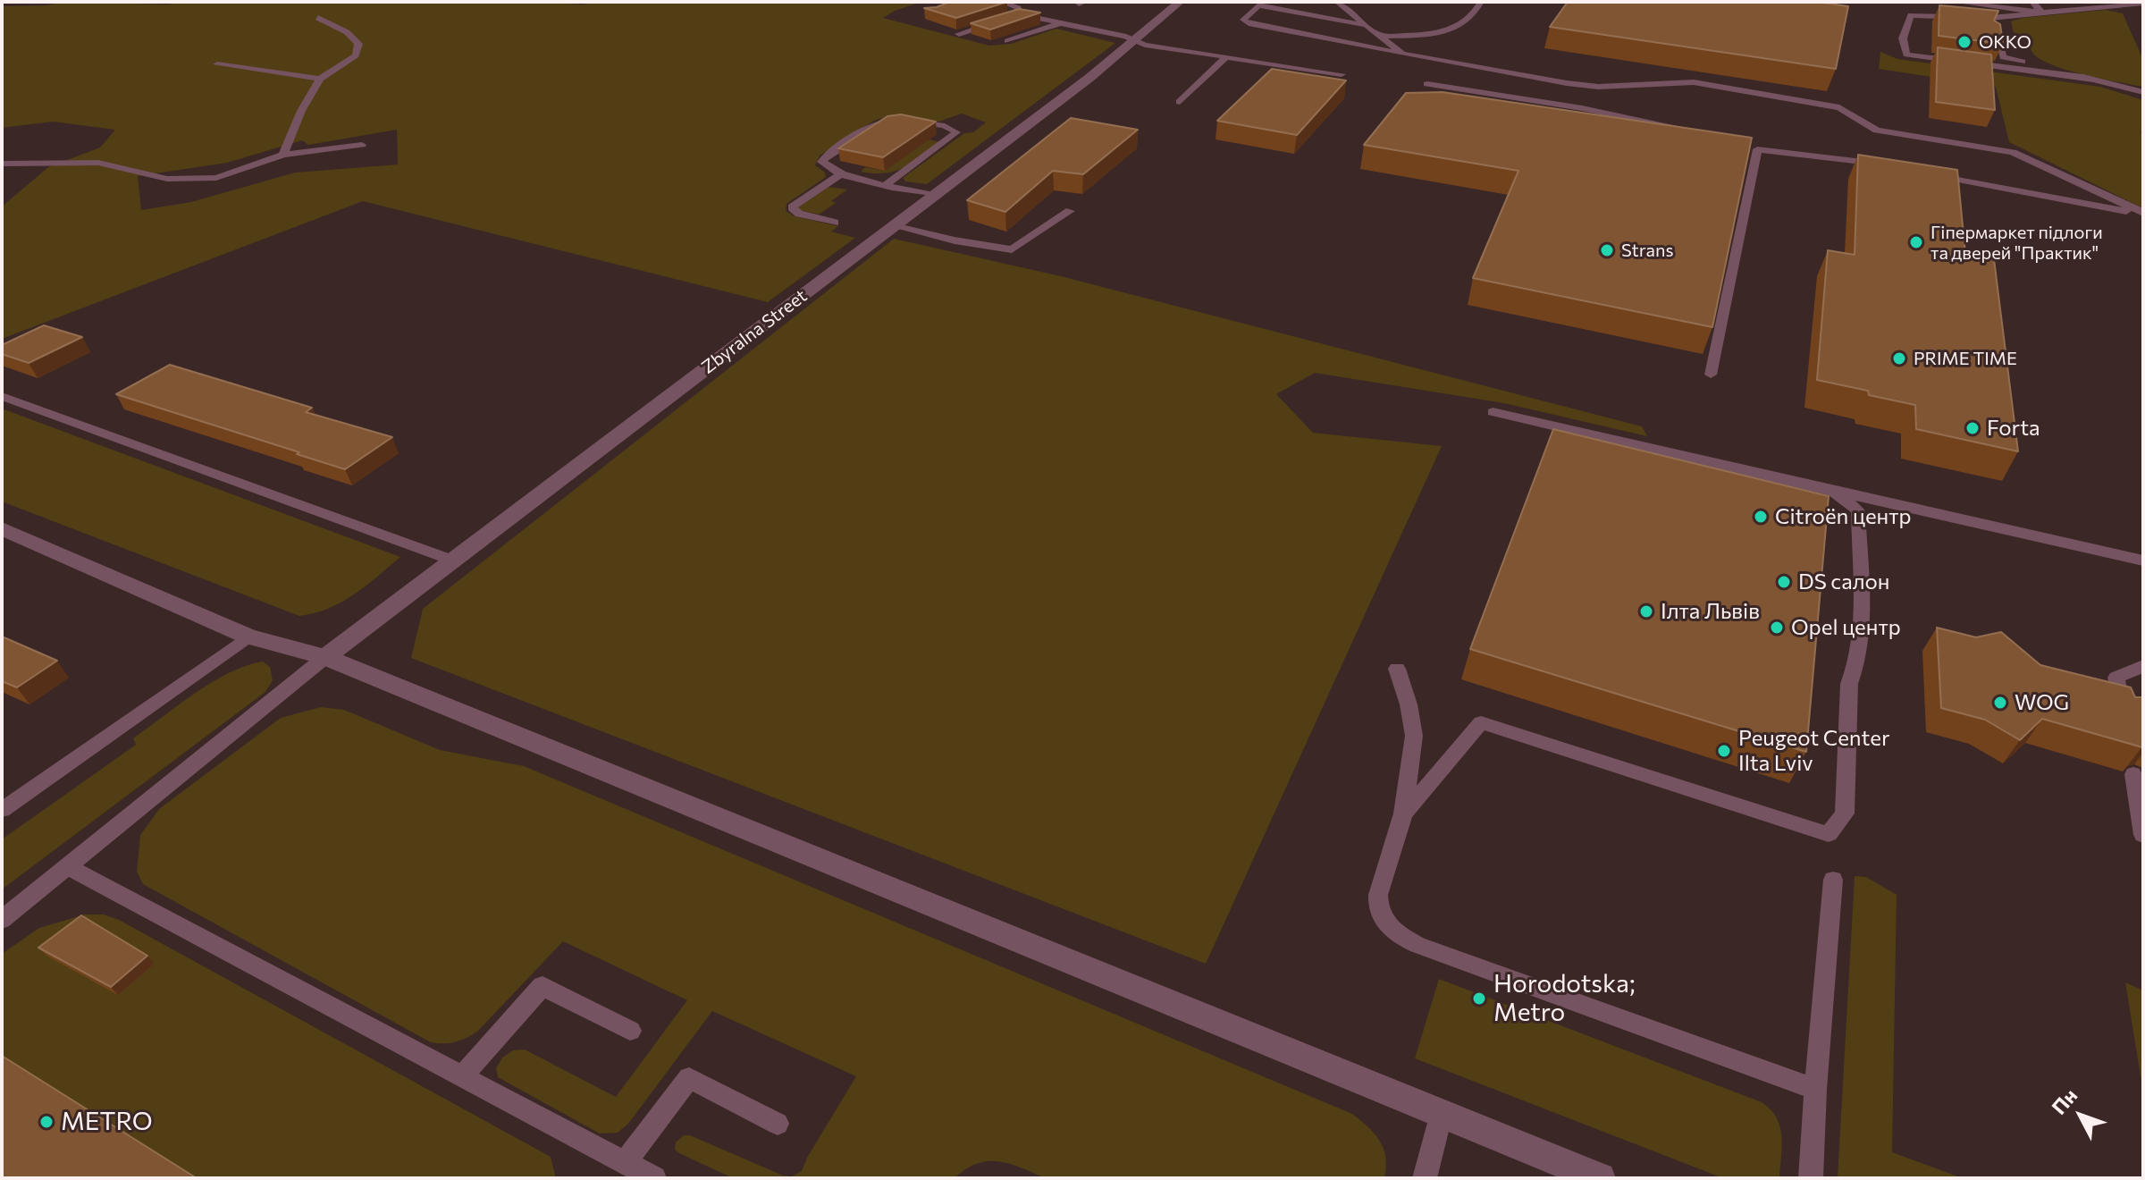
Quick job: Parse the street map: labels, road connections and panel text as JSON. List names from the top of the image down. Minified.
{"streets":{"street":["Zbyralna Street"]},"places":["OKKO","Гіпермаркет підлоги та дверей \"Практик\"","Strans","PRIME TIME","Forta","Citroën центр","DS салон","Ілта Львів","Opel центр","WOG","Peugeot Center Ilta Lviv","Horodotska; Metro","METRO"],"north":"top left"}
